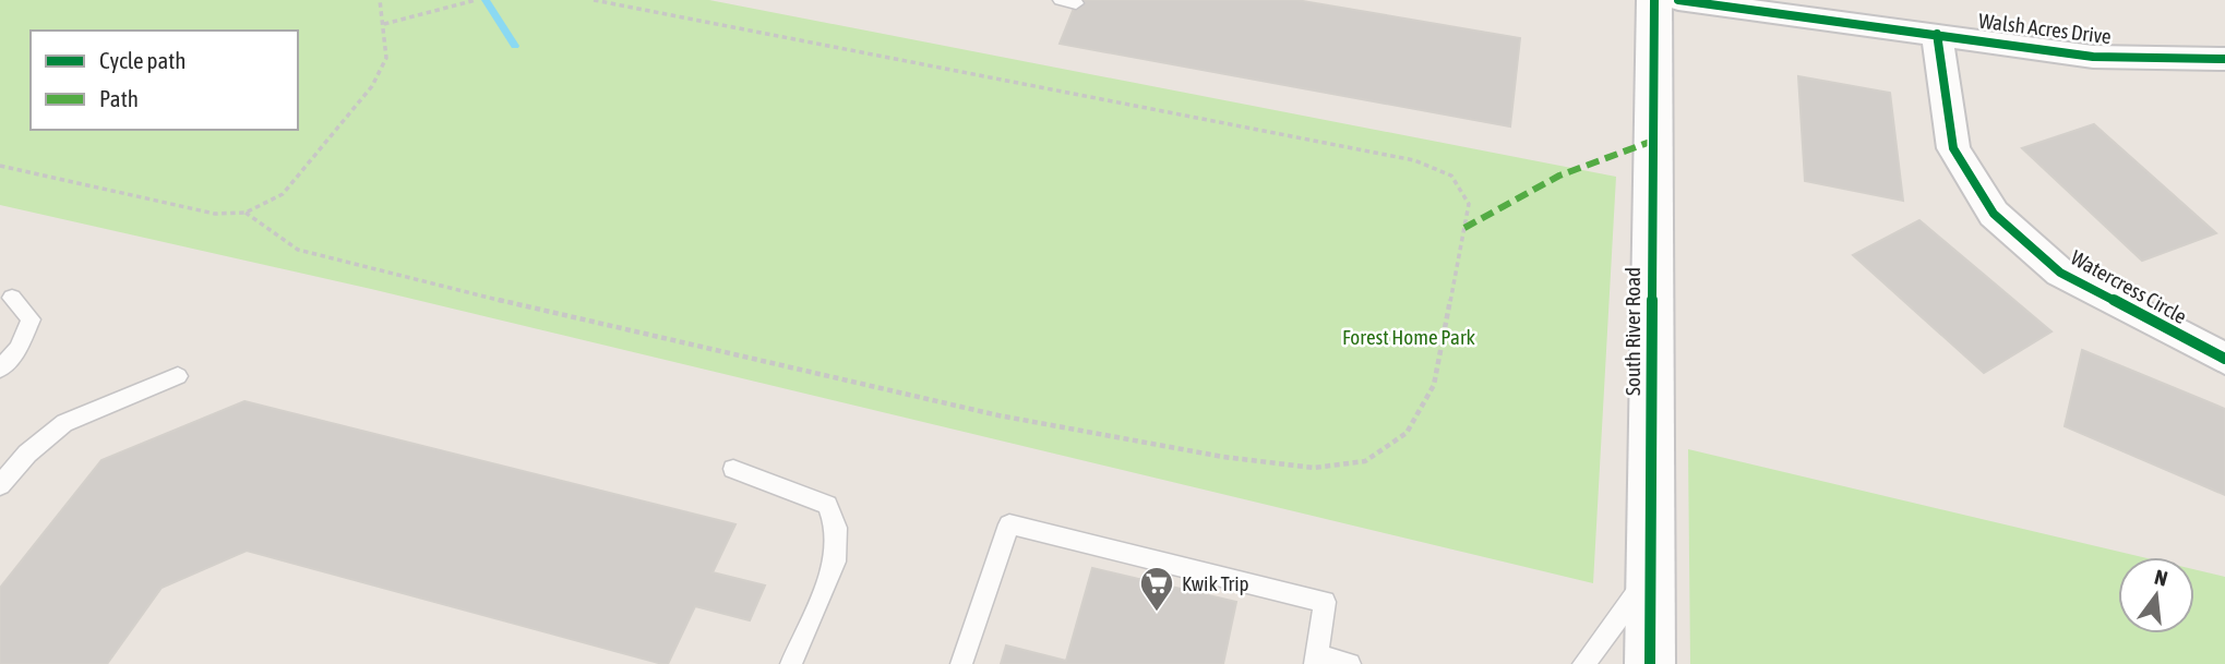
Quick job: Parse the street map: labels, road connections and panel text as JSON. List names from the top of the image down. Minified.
{"streets":{"street":["Walsh Acres Drive","Watercress Circle","South River Road"]},"crossings":[["Walsh Acres Drive","Watercress Circle"]],"parks":["Forest Home Park"],"places":{"supermarket":["Kwik Trip"]},"legend":["Cycle path","Path"],"north":"top"}
